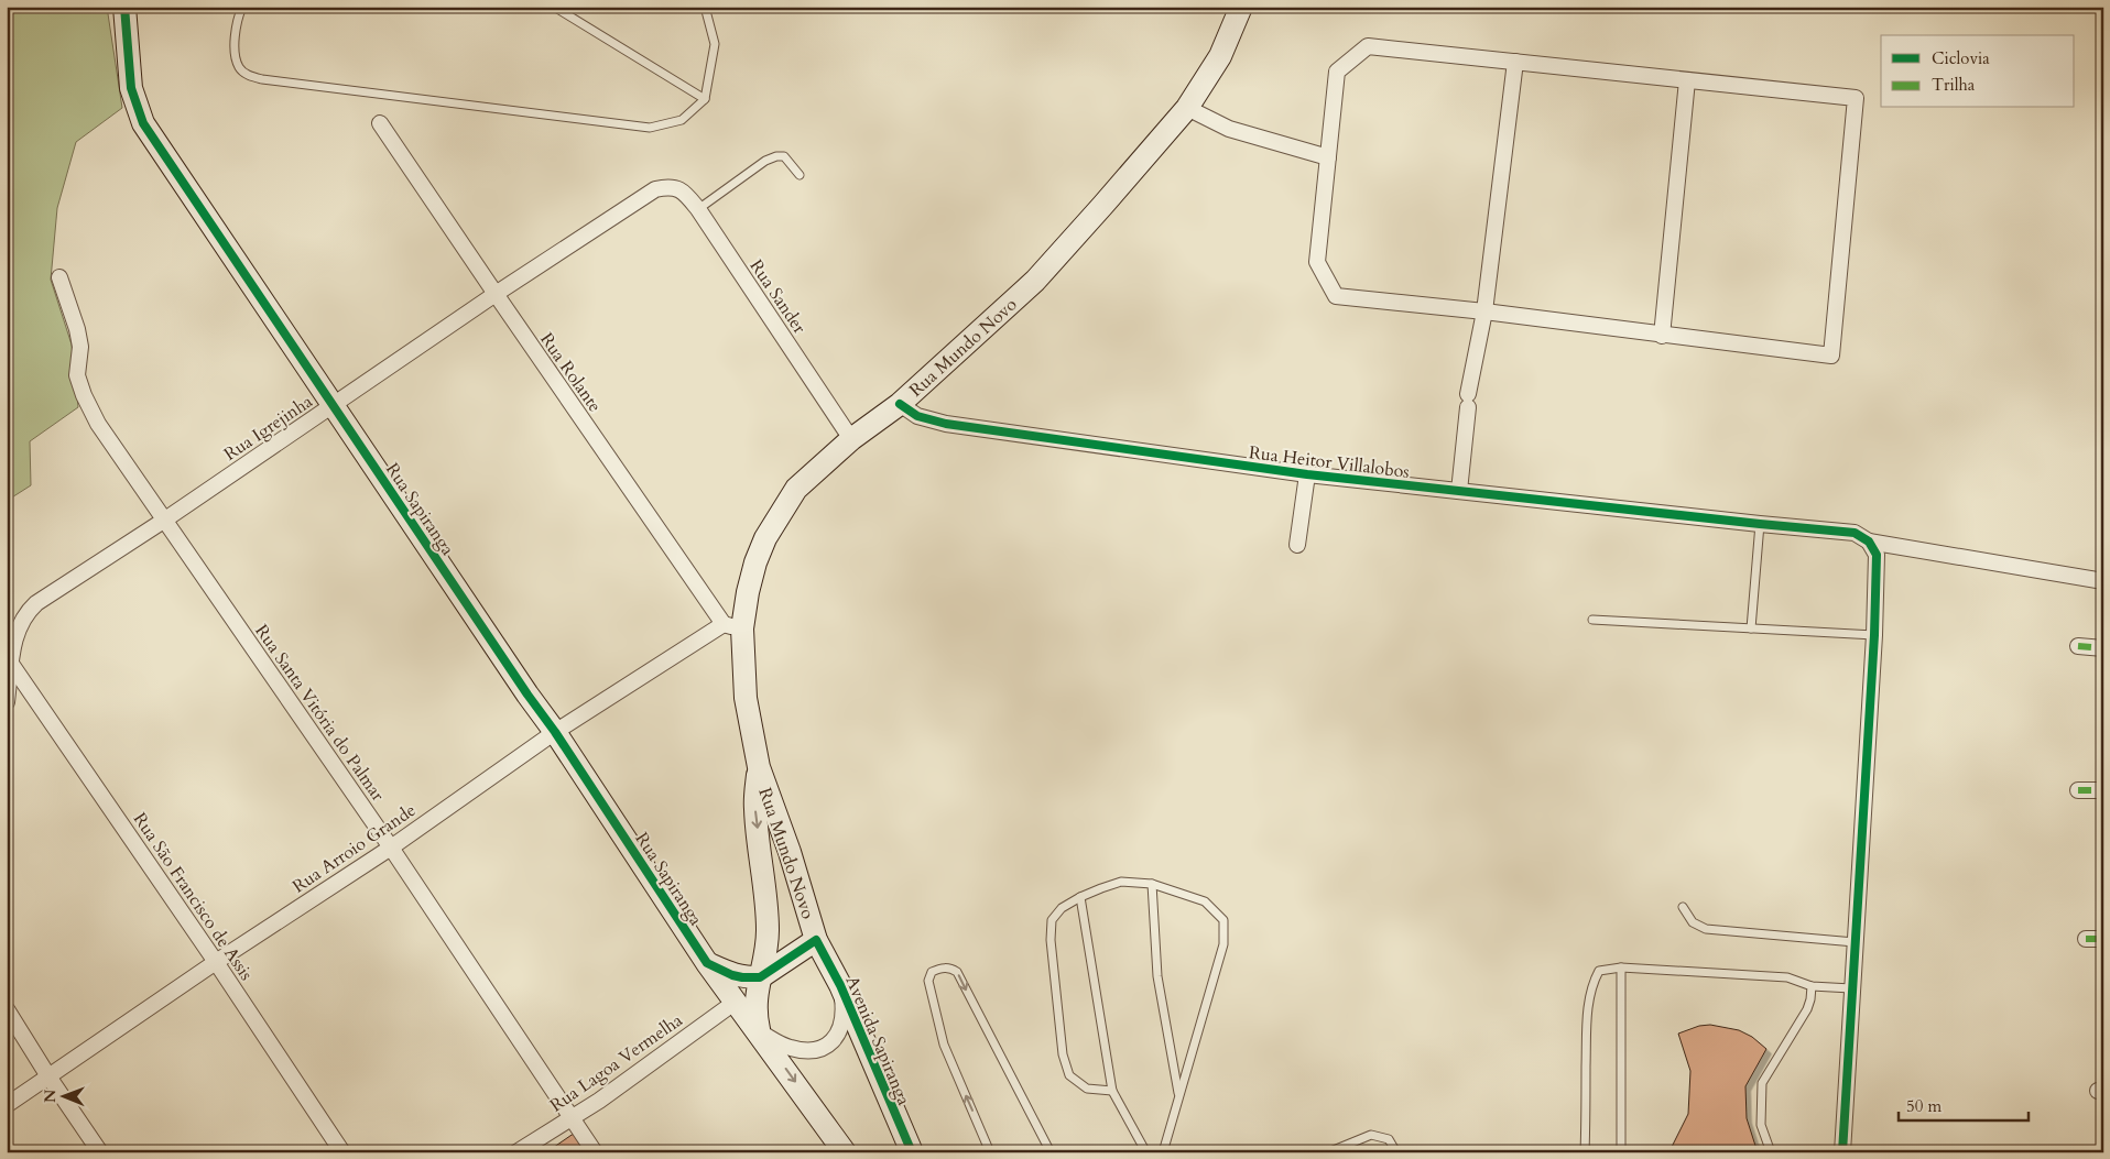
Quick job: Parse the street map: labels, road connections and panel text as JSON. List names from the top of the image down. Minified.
{"streets":{"main road":["Rua Mundo Novo","Rua Sapiranga","Avenida Sapiranga"],"street":["Rua Sander","Rua Rolante","Rua Igrejinha","Rua Heitor Villalobos","Rua Santa Vitória do Palmar","Rua Arroio Grande","Rua São Francisco de Assis","Rua Lagoa Vermelha"]},"crossings":[["Rua Sander","Rua Mundo Novo"],["Rua Sander","Rua Igrejinha"],["Rua Mundo Novo","Rua Rolante"],["Rua Mundo Novo","Rua Heitor Villalobos"],["Rua Mundo Novo","Rua Sapiranga"],["Rua Mundo Novo","Rua Arroio Grande"],["Rua Mundo Novo","Avenida Sapiranga"],["Rua Rolante","Rua Igrejinha"],["Rua Rolante","Rua Arroio Grande"],["Rua Igrejinha","Rua Sapiranga"],["Rua Igrejinha","Rua Santa Vitória do Palmar"],["Rua Igrejinha","Rua São Francisco de Assis"],["Rua Sapiranga","Rua Arroio Grande"],["Rua Sapiranga","Avenida Sapiranga"],["Rua Sapiranga","Rua Lagoa Vermelha"],["Rua Santa Vitória do Palmar","Rua Arroio Grande"],["Rua Santa Vitória do Palmar","Rua Lagoa Vermelha"],["Rua Arroio Grande","Rua São Francisco de Assis"]],"legend":["Ciclovia","Trilha"],"scale_bar":"50 m","north":"left"}
